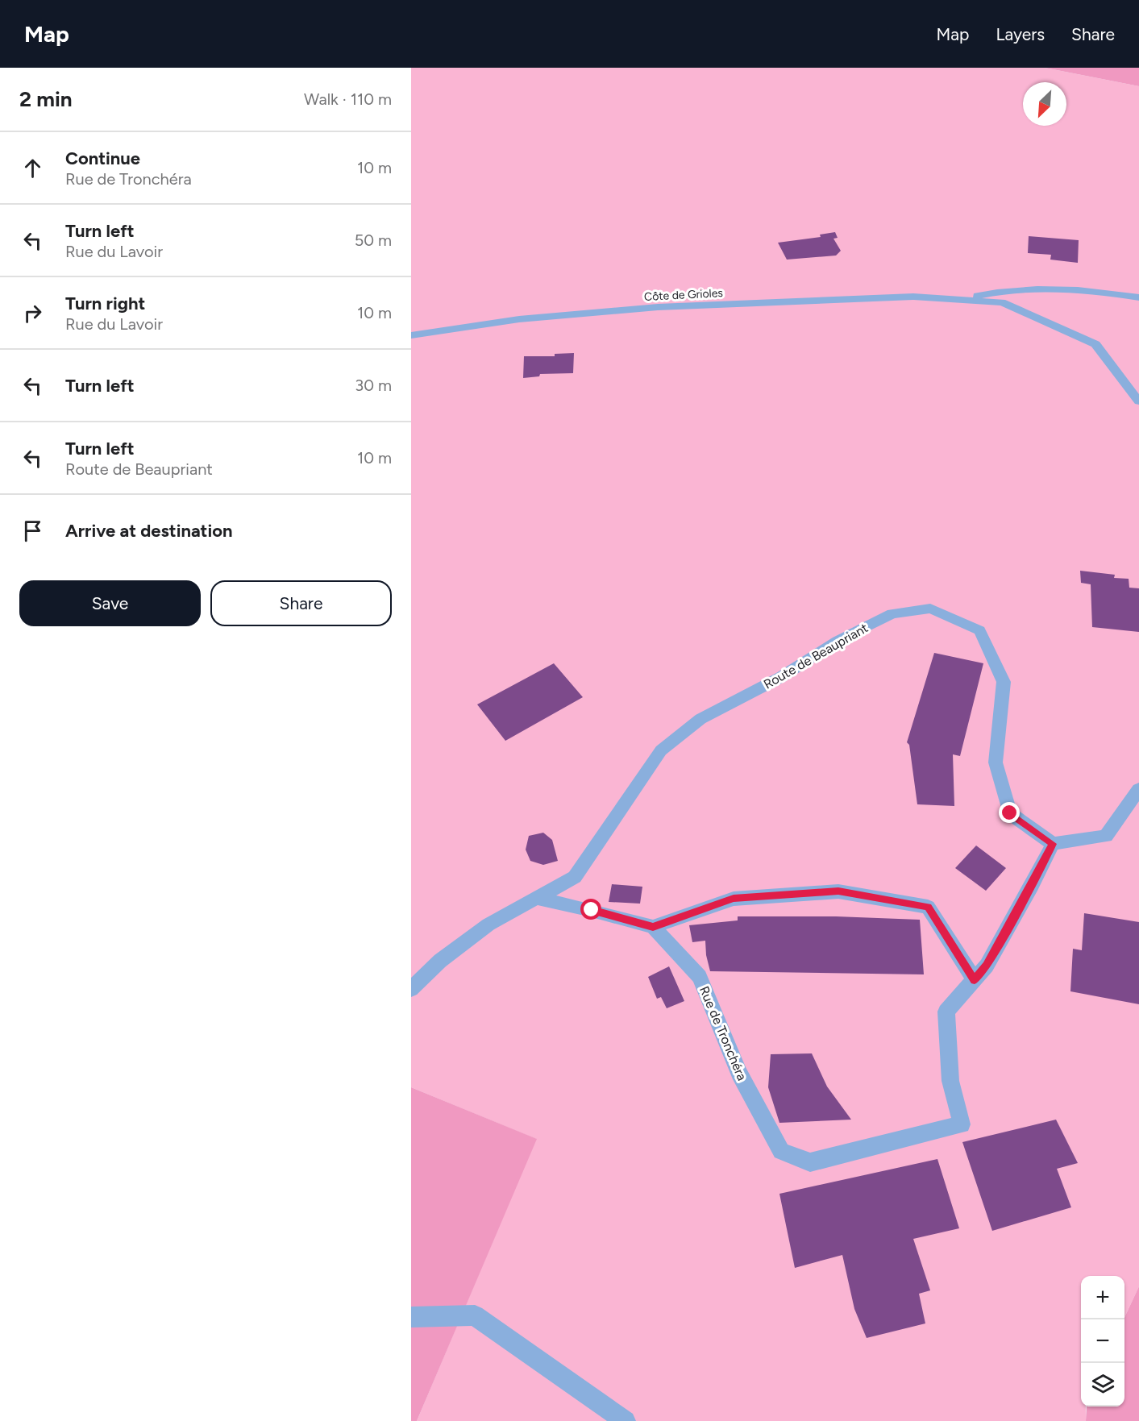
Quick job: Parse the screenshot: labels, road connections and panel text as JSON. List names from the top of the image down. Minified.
{"streets":{"street":["Côte de Grioles","Route de Beaupriant","Rue de Tronchéra"]},"north":"bottom left","page":{"header":"Map","nav":["Map","Layers","Share"],"heading":["2 min","Walk · 110 m"],"list":[["Continue","Rue de Tronchéra","10 m"],["Turn left","Rue du Lavoir","50 m"],["Turn right","Rue du Lavoir","10 m"],["Turn left","30 m"],["Turn left","Route de Beaupriant","10 m"],"Arrive at destination"],"buttons":["Save","Share"],"map_buttons":["+","−"]}}
